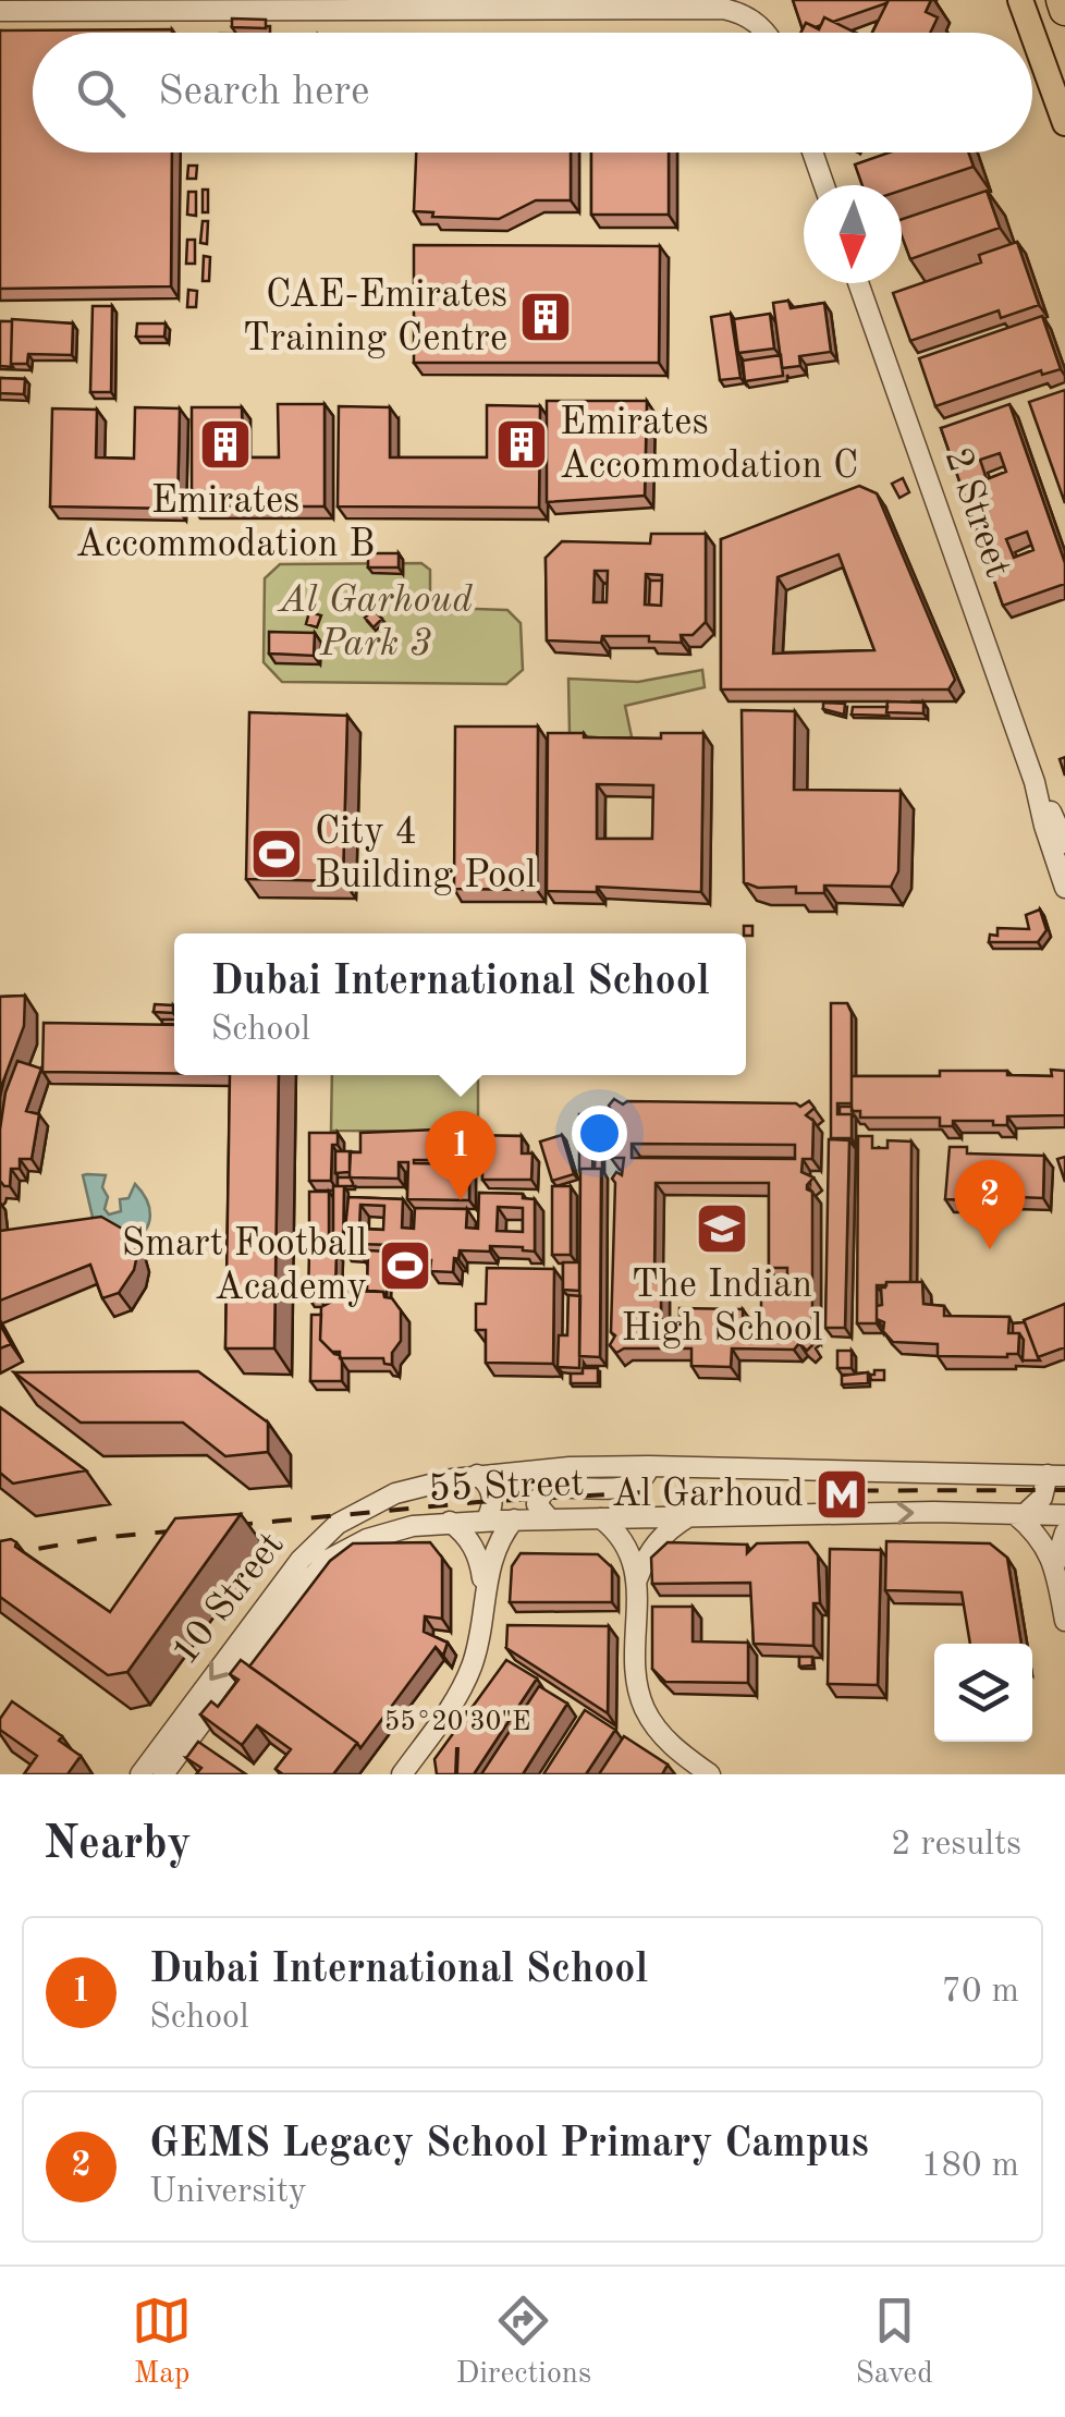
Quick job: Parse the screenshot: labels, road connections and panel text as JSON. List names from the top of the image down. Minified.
{"streets":{"street":["2 Street","55 Street","10 Street"]},"crossings":[["55 Street","10 Street"]],"parks":["Al Garhoud Park 3"],"places":{"building":["CAE-Emirates Training Centre","Emirates Accommodation B","Emirates Accommodation C"],"sports":["City 4 Building Pool","Smart Football Academy"],"school or university":["The Indian High School"],"metro station":["Al Garhoud"]},"north":"bottom","page":{"search":"Search here","popup":["Dubai International School","School"],"pins":["1","2"],"heading":["Nearby","2 results"],"list":[{"mark":"1","name":"Dubai International School","note":"School","value":"70 m"},{"mark":"2","name":"GEMS Legacy School Primary Campus","note":"University","value":"180 m"}],"nav":["Map","Directions","Saved"]},"coordinates":["55°20'30\"E"]}
